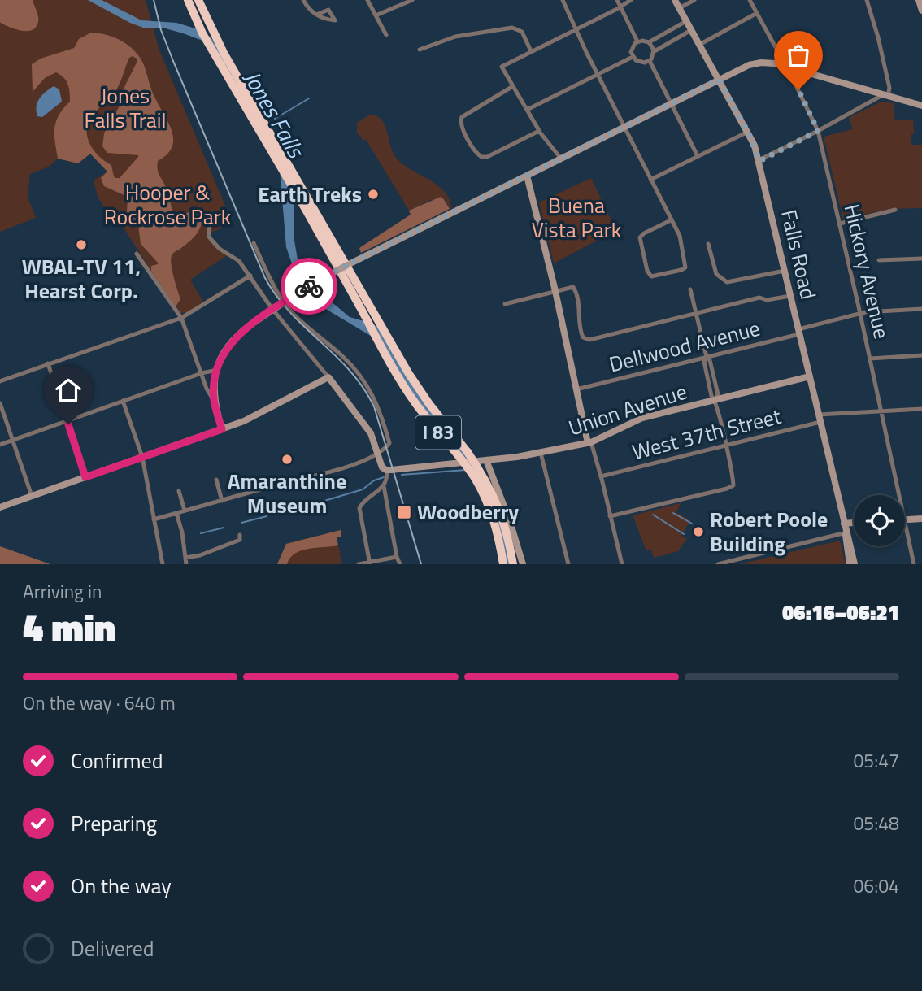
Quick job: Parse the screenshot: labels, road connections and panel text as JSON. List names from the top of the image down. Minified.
{"streets":{"highway":["I 83"],"main road":["Falls Road","Union Avenue"],"street":["Hickory Avenue","Dellwood Avenue","West 37th Street"]},"crossings":[["Falls Road","Dellwood Avenue"],["Falls Road","Union Avenue"],["Falls Road","West 37th Street"],["Hickory Avenue","Dellwood Avenue"],["Hickory Avenue","West 37th Street"]],"water":["Jones Falls"],"parks":["Jones Falls Trail","Hooper & Rockrose Park","Buena Vista Park"],"places":{"other":["Earth Treks","WBAL-TV 11, Hearst Corp.","Amaranthine Museum","Robert Poole Building"],"transit":["Woodberry"]},"page":{"heading":["4 min","Arriving in","06:16–06:21"],"bar":"On the way · 640 m","list":[["Confirmed","05:47"],["Preparing","05:48"],["On the way","06:04"],"Delivered"]}}
